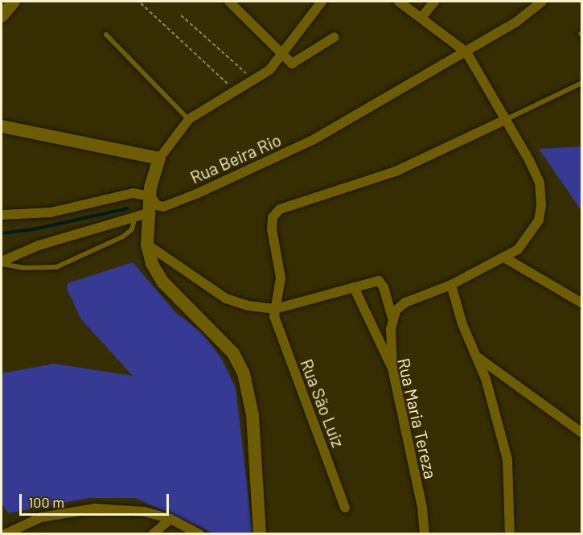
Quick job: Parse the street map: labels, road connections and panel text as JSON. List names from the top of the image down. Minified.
{"streets":{"street":["Rua Beira Rio","Rua São Luiz","Rua Maria Tereza"]},"scale_bar":"100 m"}
